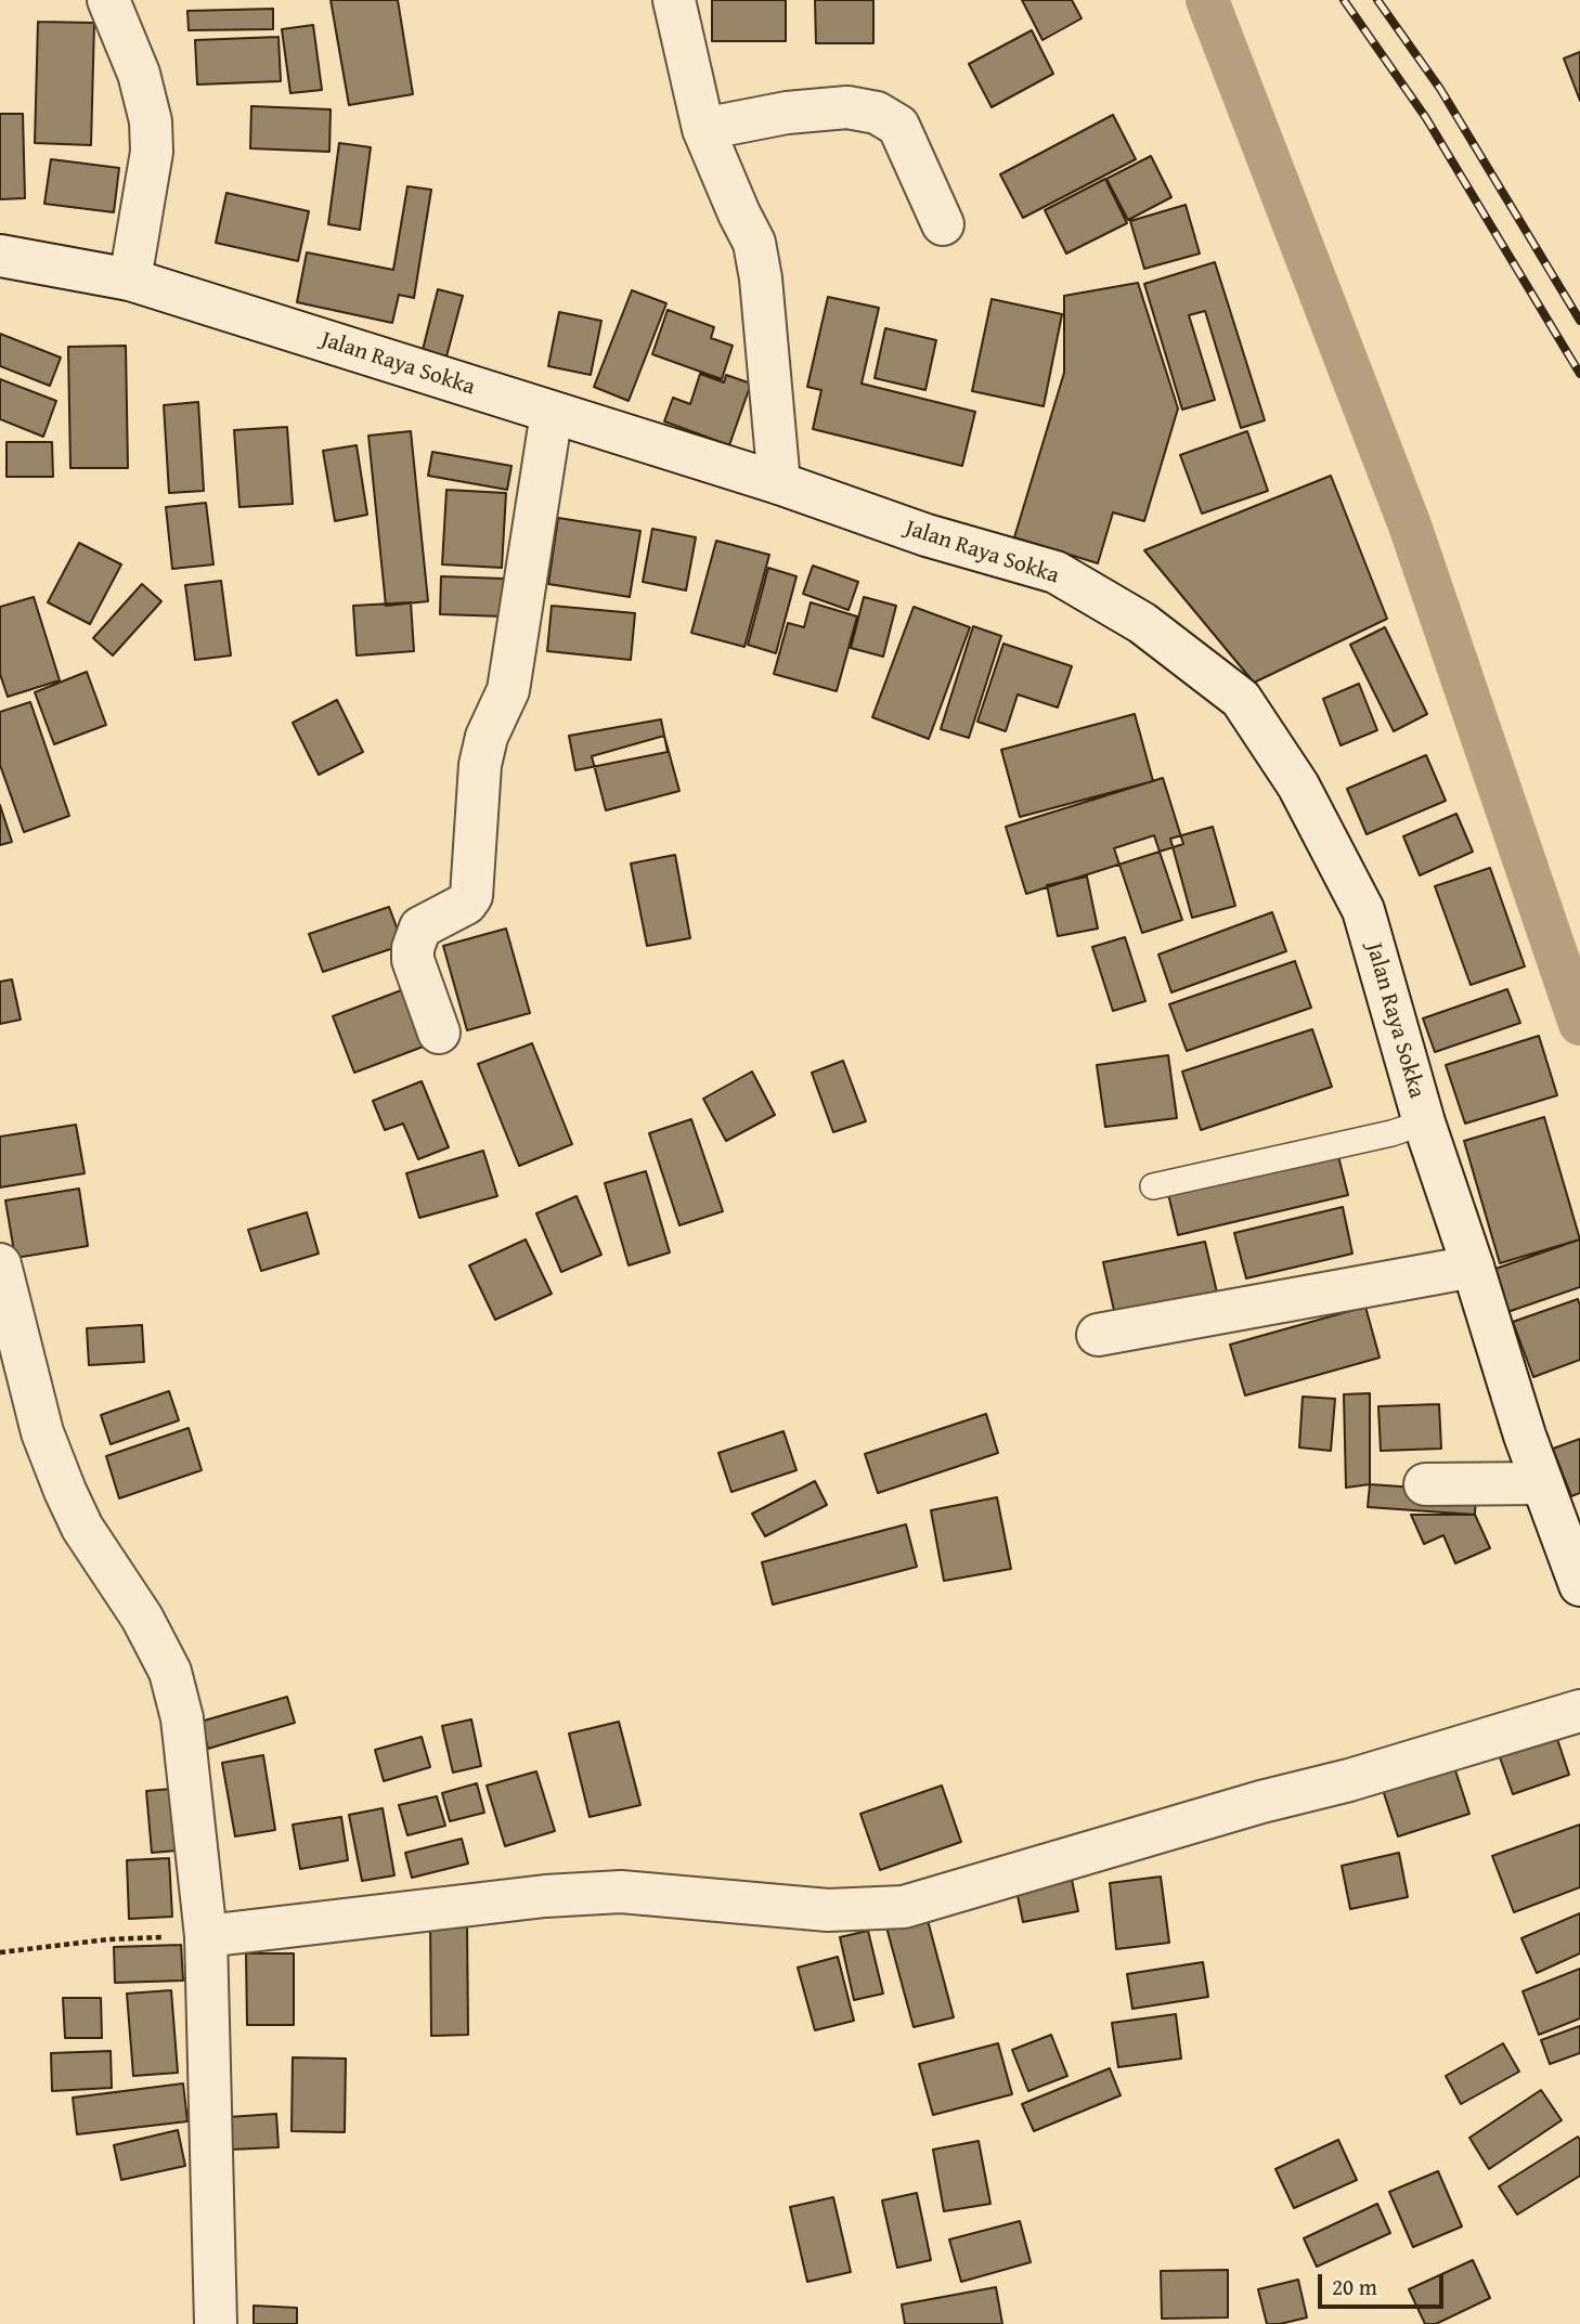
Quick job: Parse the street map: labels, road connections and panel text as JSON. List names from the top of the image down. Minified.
{"streets":{"street":["Jalan Raya Sokka"]},"scale_bar":"20 m"}
